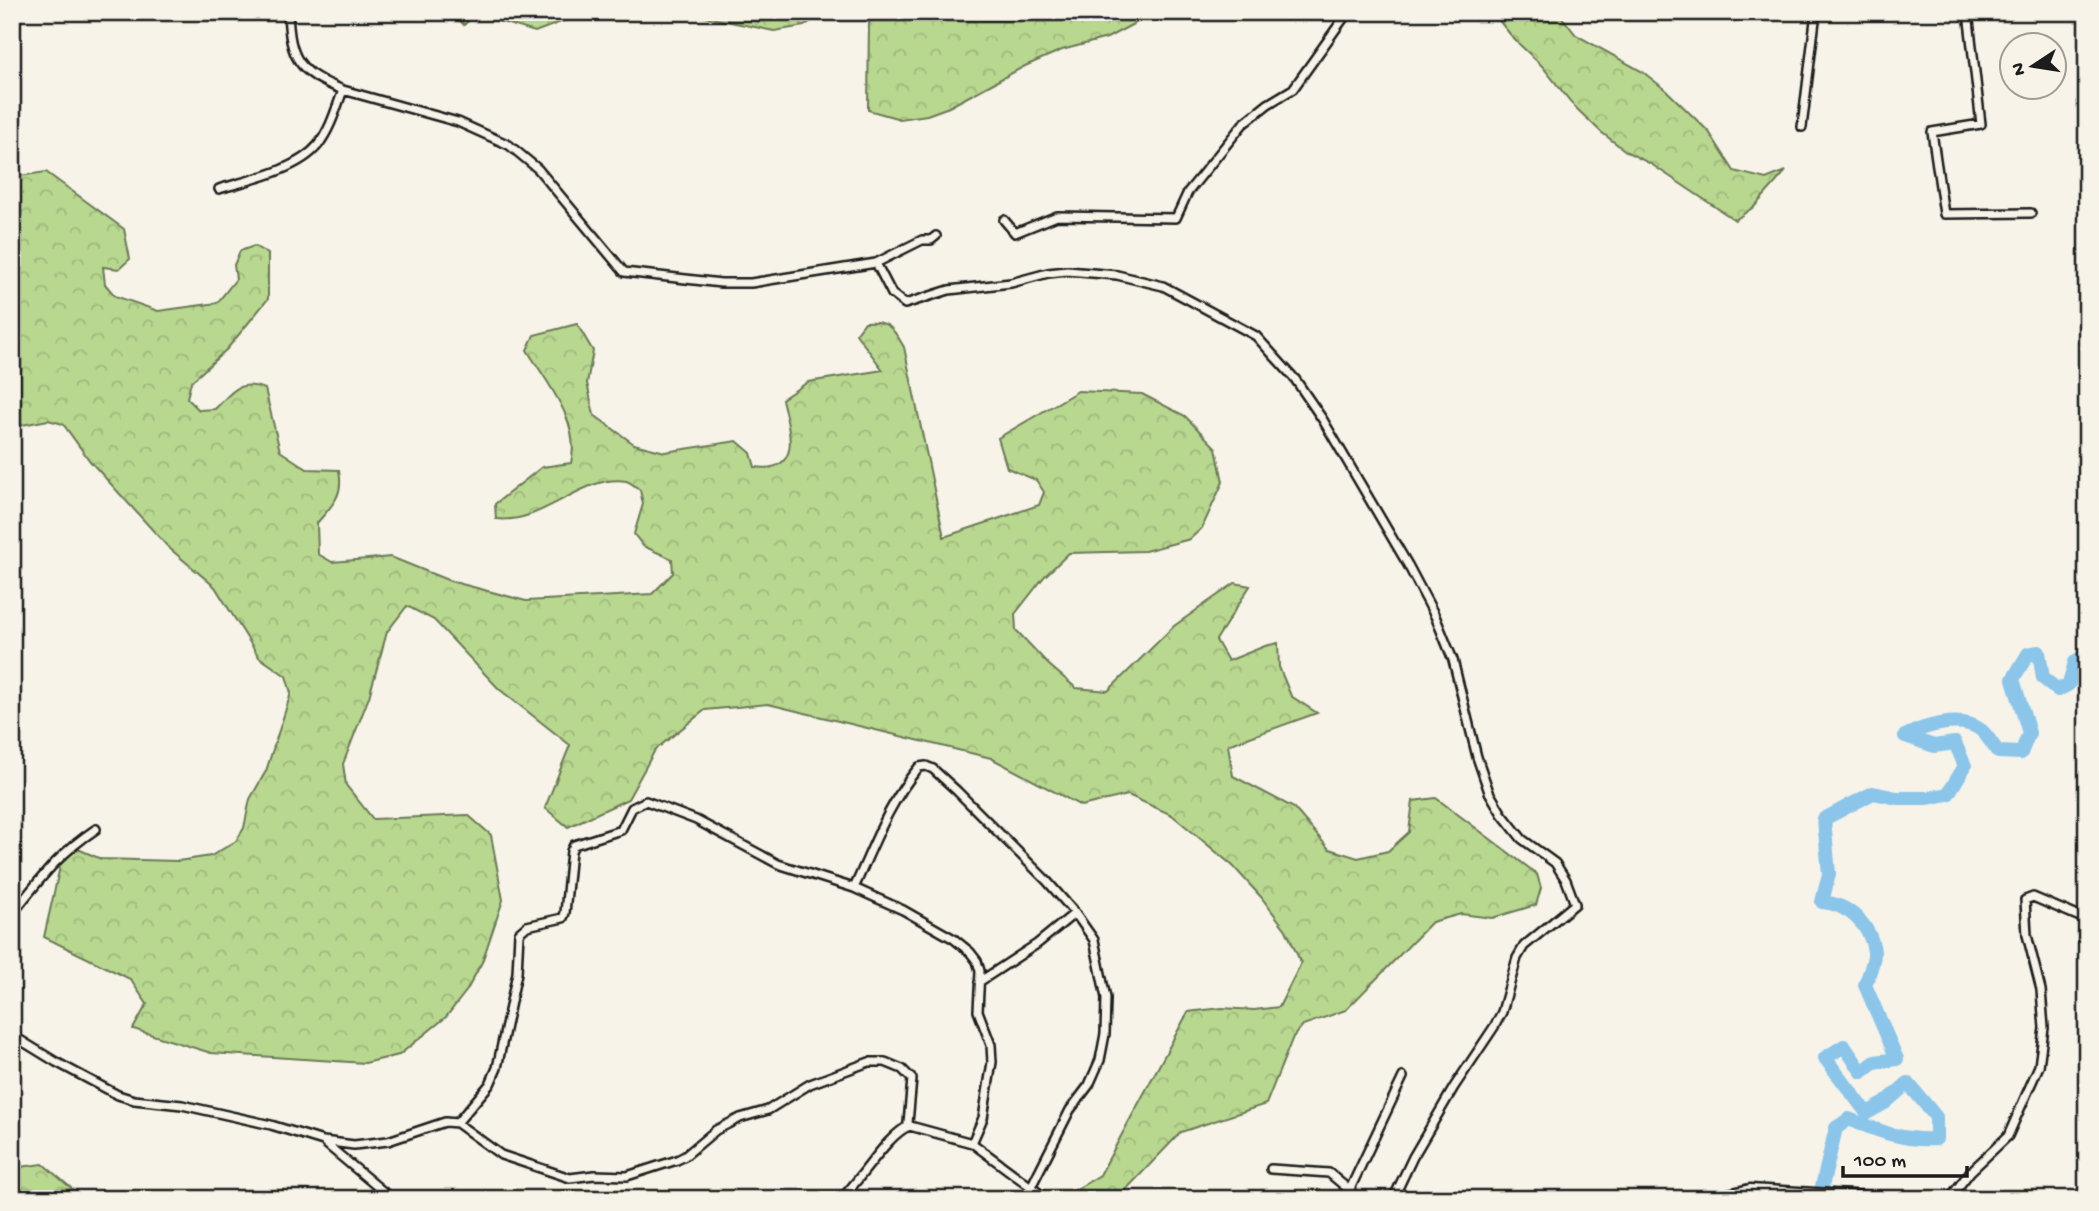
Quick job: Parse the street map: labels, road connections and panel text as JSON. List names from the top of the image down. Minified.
{"scale_bar":"100 m","north":"left"}
